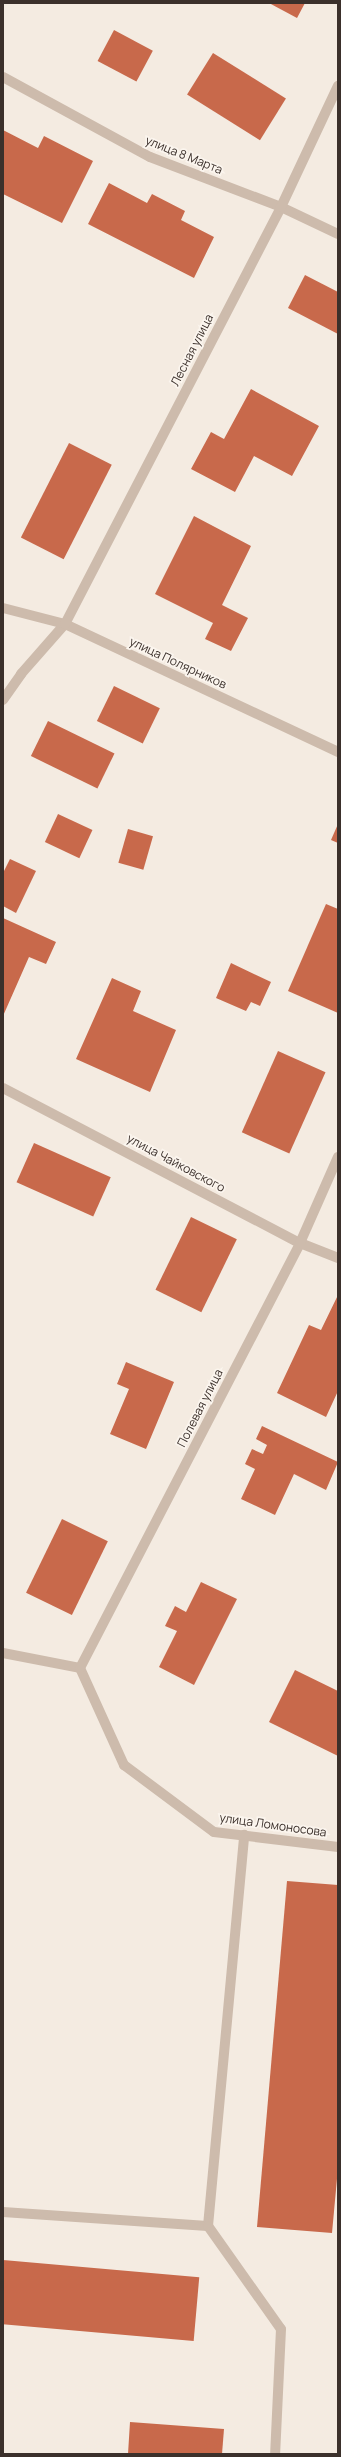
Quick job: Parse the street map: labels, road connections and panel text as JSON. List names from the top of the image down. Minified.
{"streets":{"street":["улица 8 Марта","Лесная улица","улица Полярников","улица Чайковского","Полевая улица","улица Ломоносова"]},"crossings":[["улица 8 Марта","Лесная улица"],["Лесная улица","улица Полярников"],["улица Чайковского","Полевая улица"],["Полевая улица","улица Ломоносова"]]}
